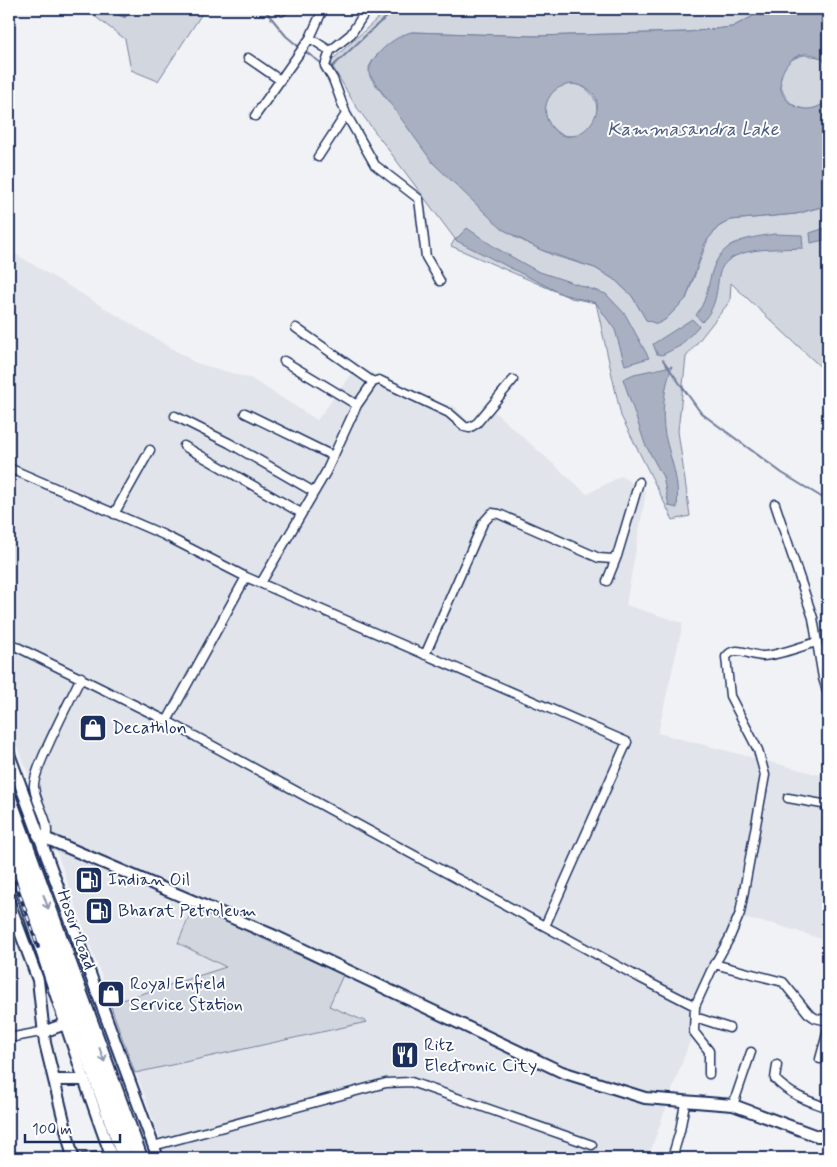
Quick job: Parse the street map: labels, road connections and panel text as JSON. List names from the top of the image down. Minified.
{"streets":{"highway":["Hosur Road"]},"water":["Kammasandra Lake"],"places":{"shop":["Decathlon","Royal Enfield Service Station"],"fuel station":["Indian Oil","Bharat Petroleum"],"restaurant":["Ritz Electronic City"]},"scale_bar":"100 m"}
